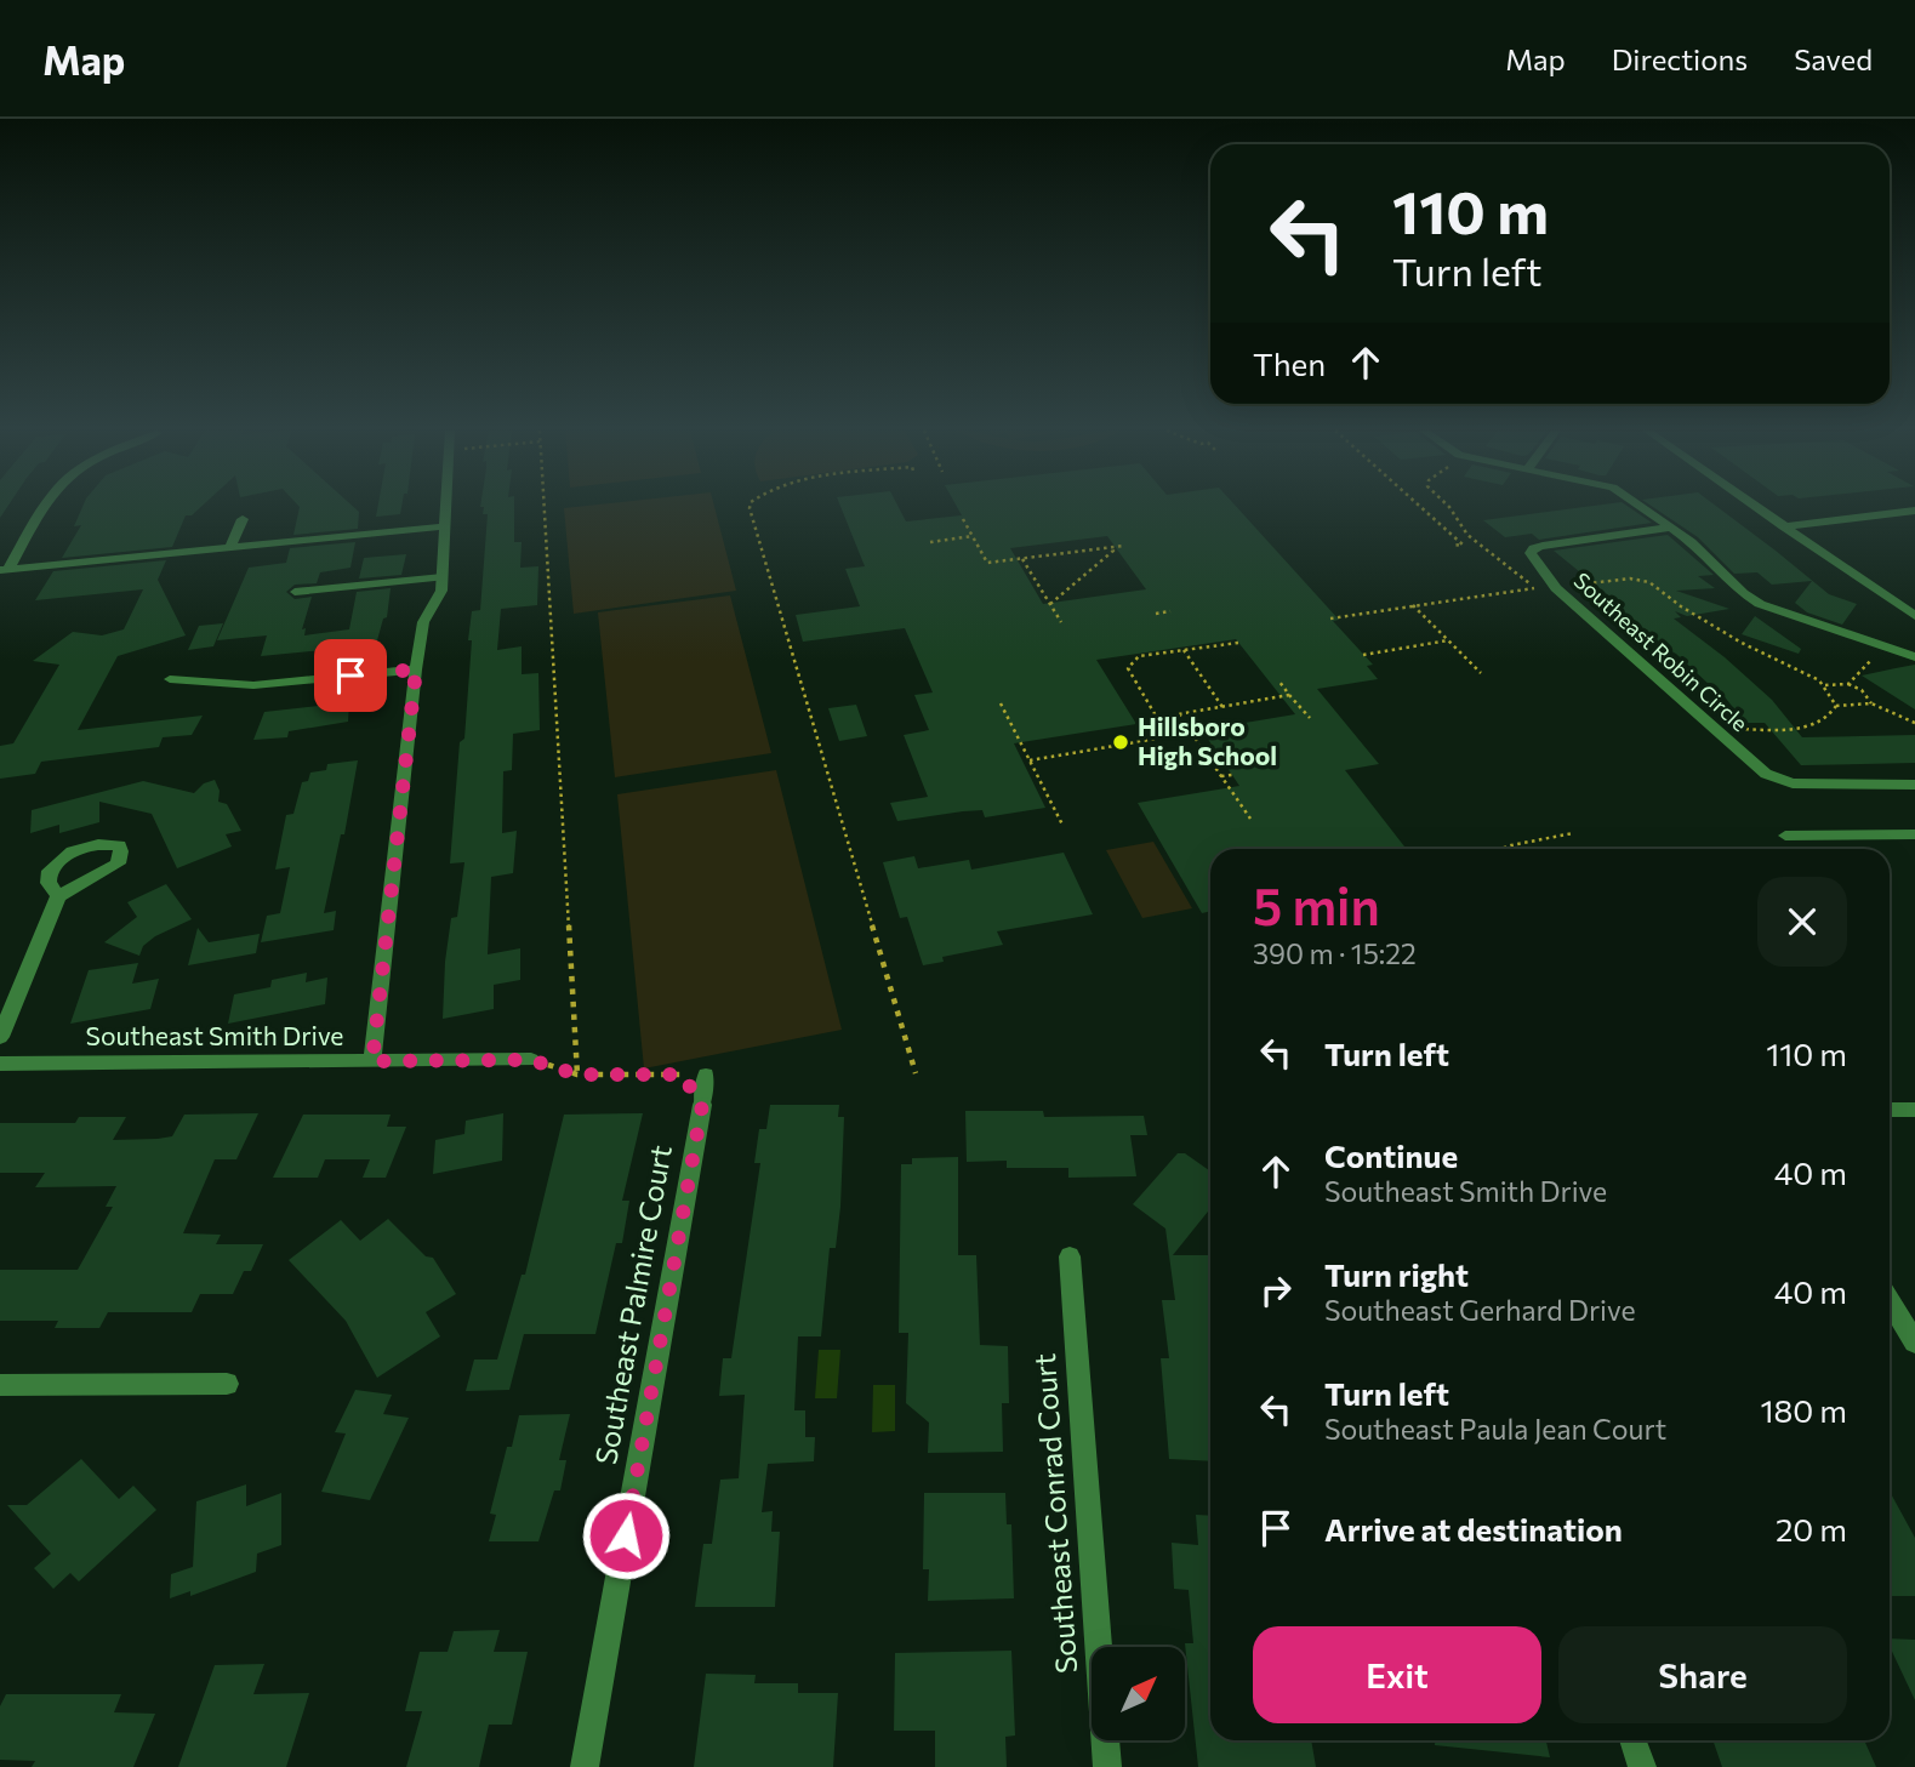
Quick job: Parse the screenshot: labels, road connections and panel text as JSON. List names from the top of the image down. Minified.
{"streets":{"street":["Southeast Robin Circle","Southeast Smith Drive","Southeast Palmire Court","Southeast Conrad Court"]},"places":["Hillsboro High School"],"north":"top right","page":{"header":"Map","nav":["Map","Directions","Saved"],"turn":["110 m","Turn left"],"then":"Then","heading":["5 min","390 m · 15:22"],"list":[{"name":"Turn left","value":"110 m"},{"name":"Continue","note":"Southeast Smith Drive","value":"40 m"},{"name":"Turn right","note":"Southeast Gerhard Drive","value":"40 m"},{"name":"Turn left","note":"Southeast Paula Jean Court","value":"180 m"},{"name":"Arrive at destination","value":"20 m"}],"buttons":["Exit","Share"]}}
